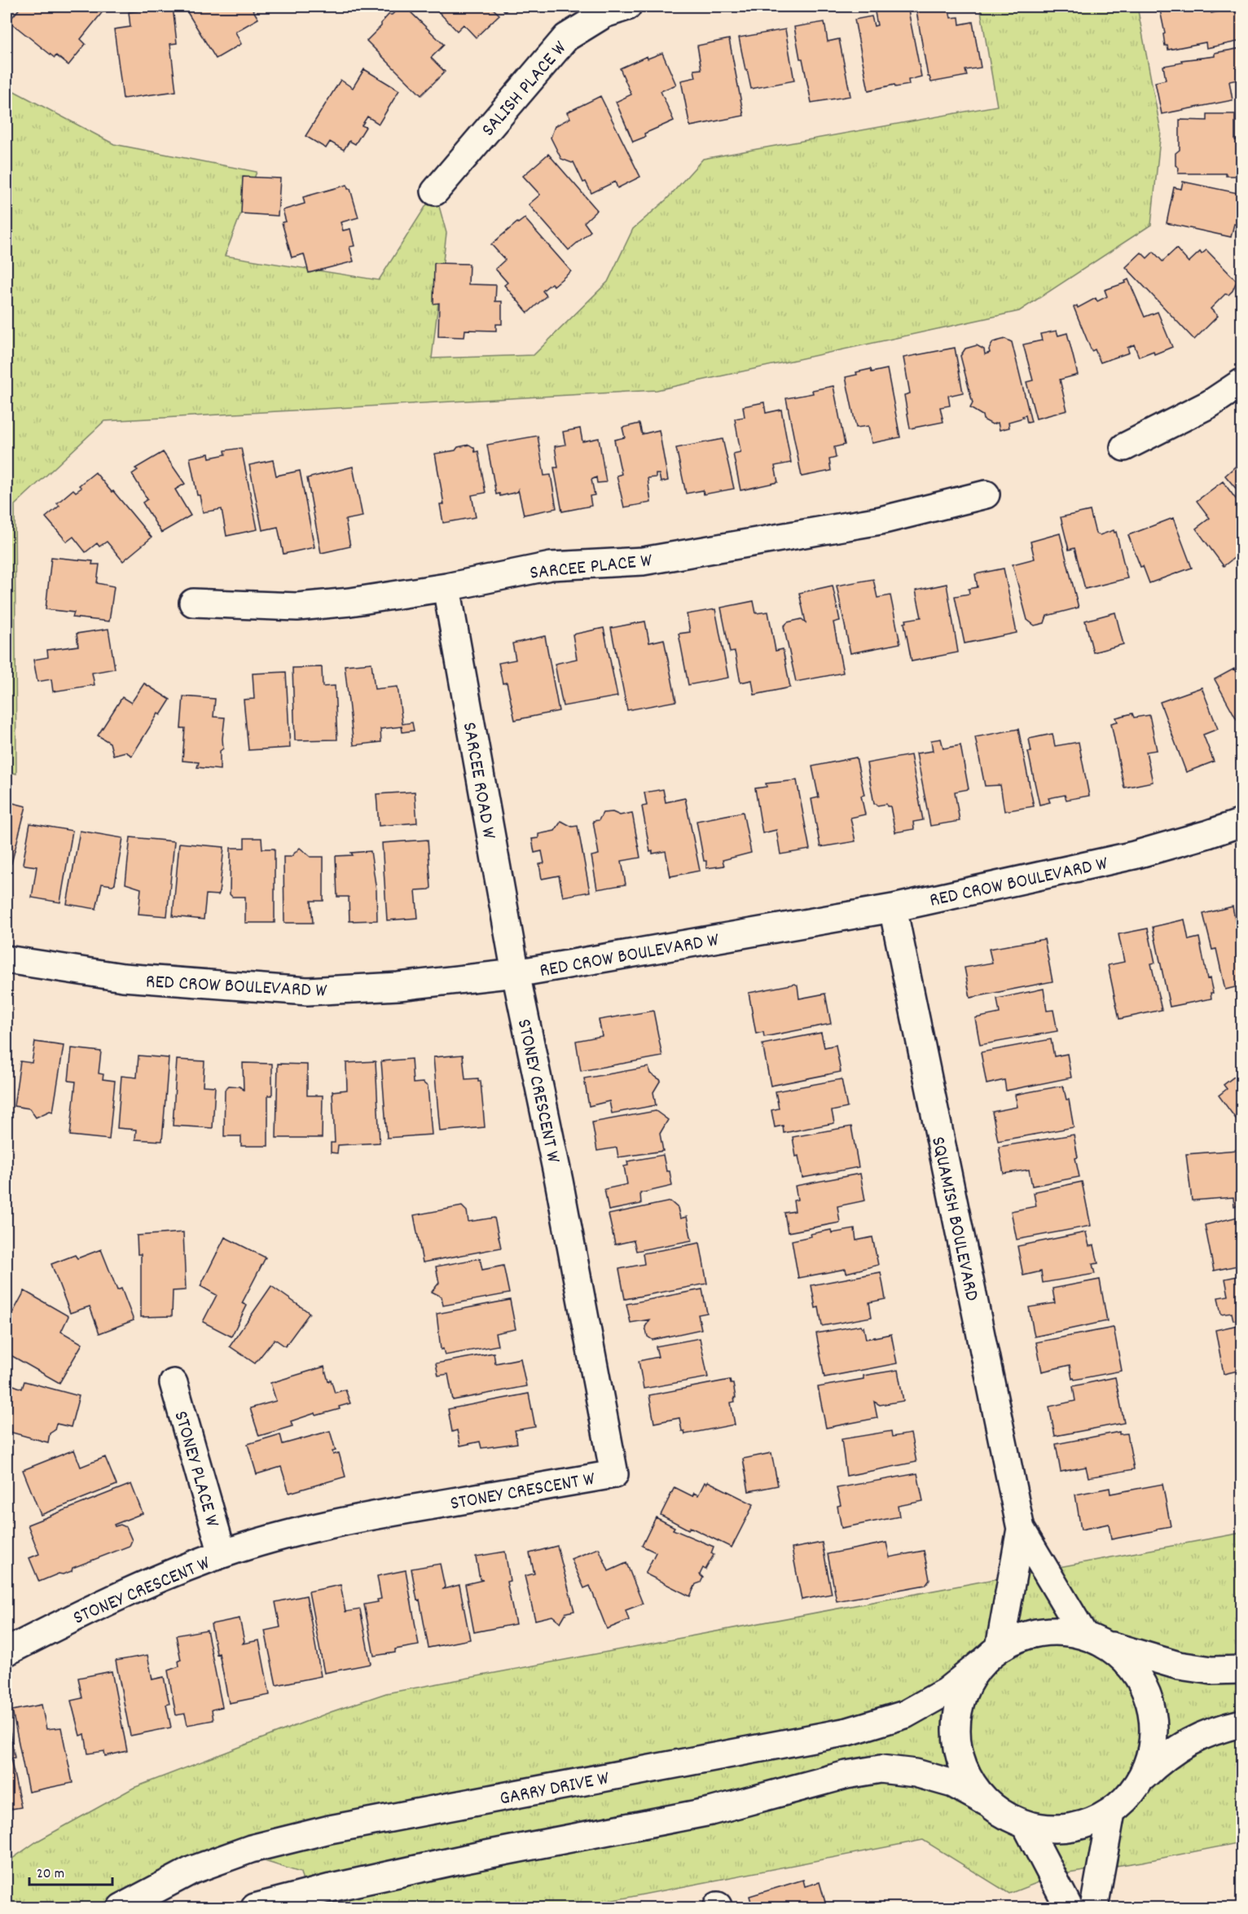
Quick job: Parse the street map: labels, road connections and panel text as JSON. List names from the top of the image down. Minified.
{"streets":{"street":["SALISH PLACE W","SARCEE PLACE W","SARCEE ROAD W","RED CROW BOULEVARD W","STONEY CRESCENT W","SQUAMISH BOULEVARD","STONEY PLACE W","GARRY DRIVE W"]},"crossings":[["SARCEE PLACE W","SARCEE ROAD W"],["SARCEE ROAD W","RED CROW BOULEVARD W"],["SARCEE ROAD W","STONEY CRESCENT W"],["RED CROW BOULEVARD W","STONEY CRESCENT W"],["RED CROW BOULEVARD W","SQUAMISH BOULEVARD"],["STONEY CRESCENT W","STONEY PLACE W"],["SQUAMISH BOULEVARD","GARRY DRIVE W"]],"scale_bar":"20 m"}
